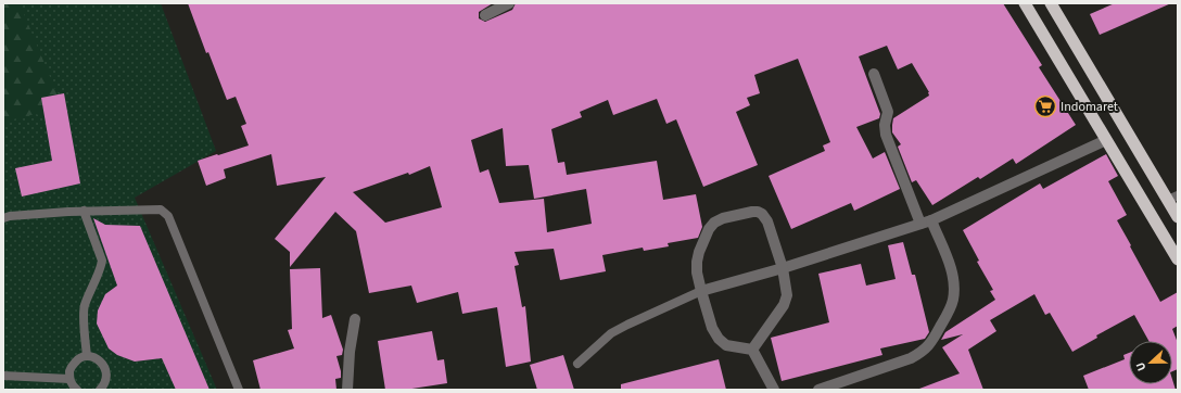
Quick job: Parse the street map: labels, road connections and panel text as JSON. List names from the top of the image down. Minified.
{"places":{"supermarket":["Indomaret"]},"north":"left"}
